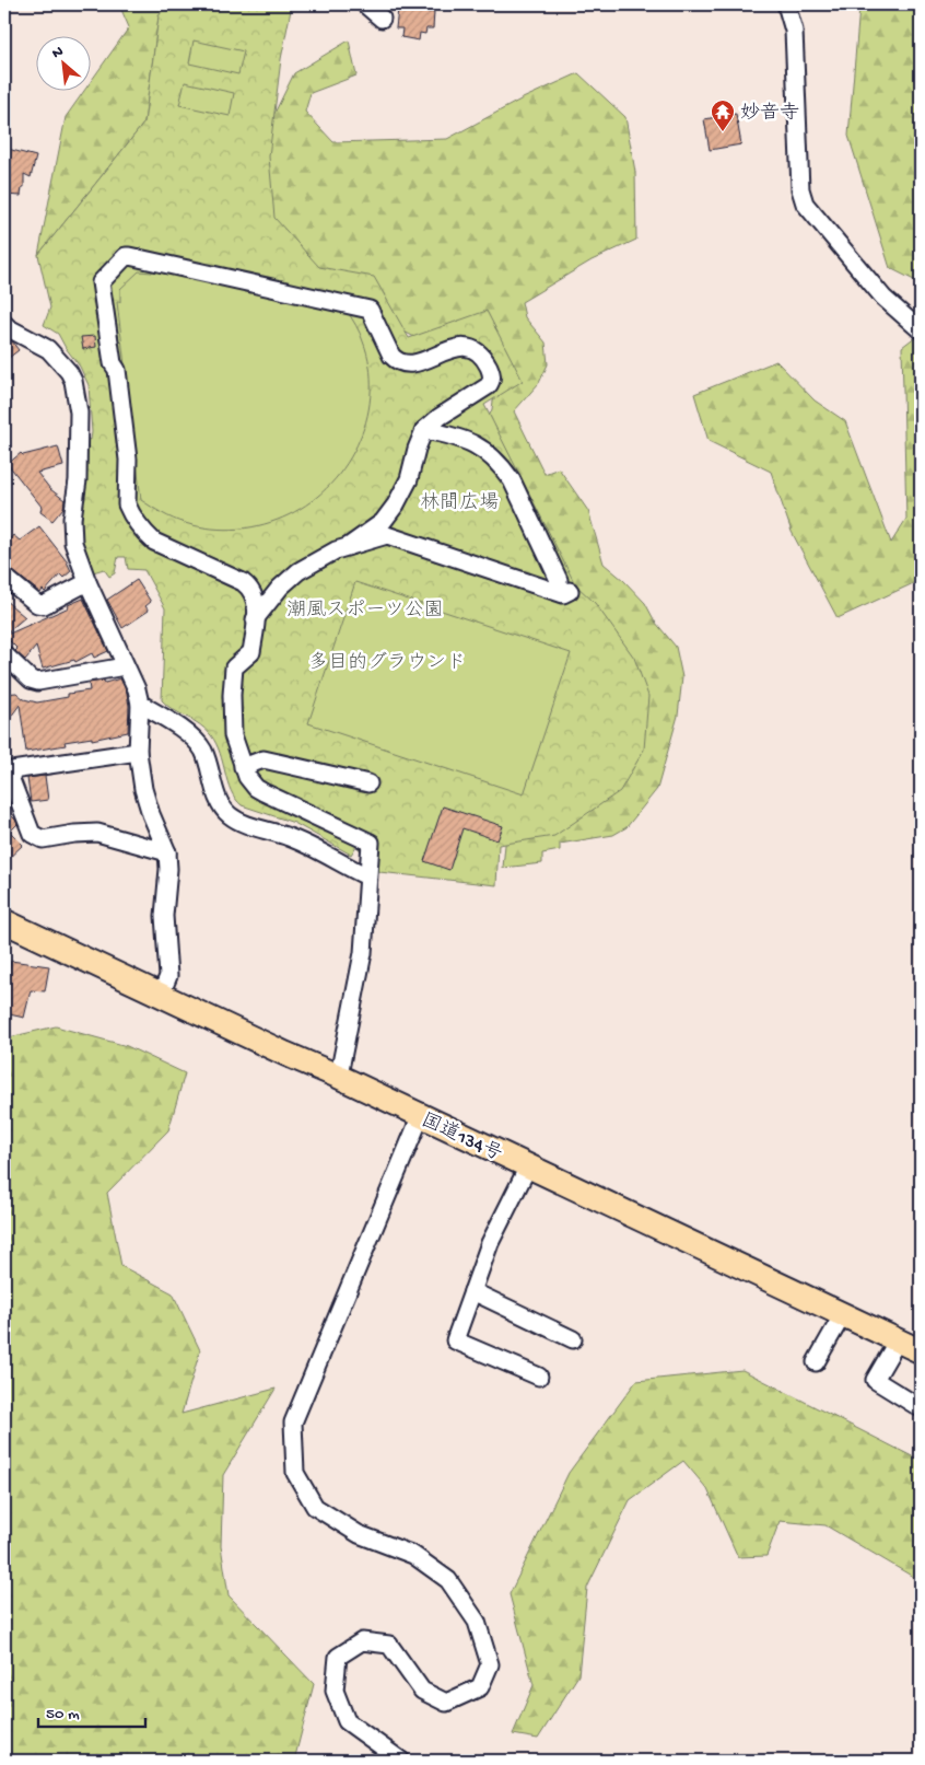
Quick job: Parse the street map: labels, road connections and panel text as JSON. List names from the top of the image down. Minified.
{"streets":{"highway":["国道134号"]},"parks":["林間広場","潮風スポーツ公園","多目的グラウンド"],"places":{"temple":["妙音寺"]},"scale_bar":"50 m","north":"top left"}
